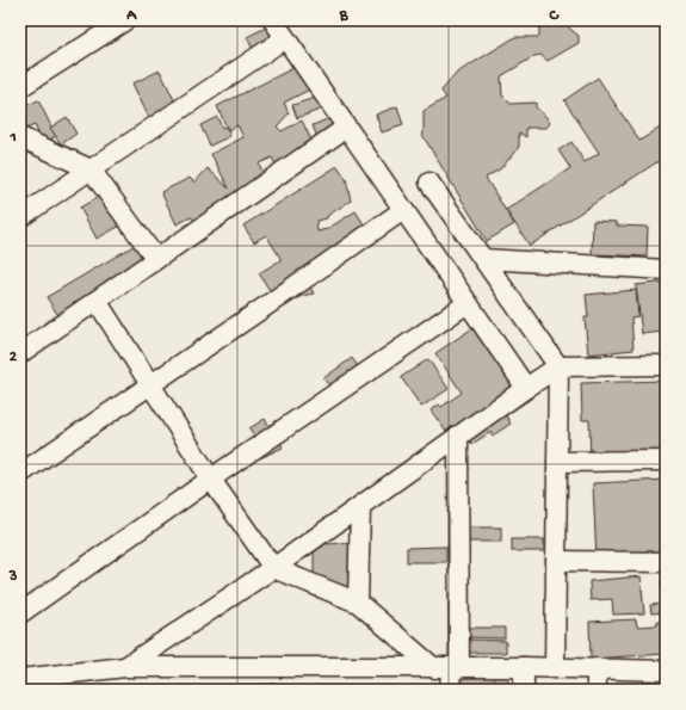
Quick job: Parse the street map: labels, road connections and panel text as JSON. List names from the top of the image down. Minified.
{"grid":{"columns":["A","B","C"],"rows":["1","2","3"]}}
